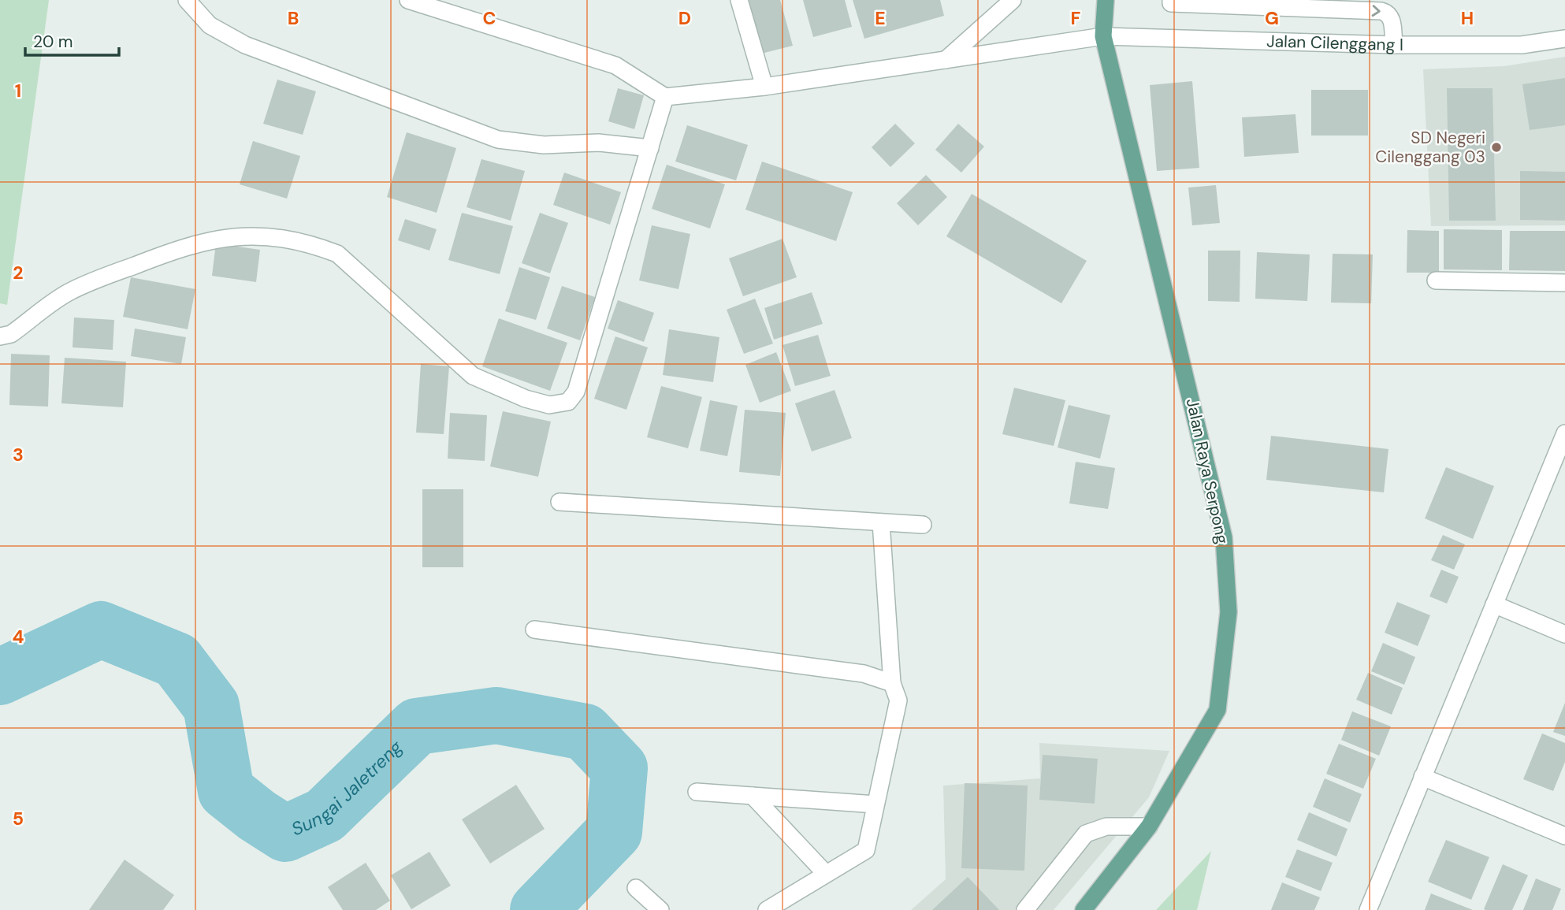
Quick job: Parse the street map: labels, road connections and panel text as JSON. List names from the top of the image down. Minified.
{"streets":{"main road":["Jalan Raya Serpong"],"street":["Jalan Cilenggang I"]},"crossings":[["Jalan Cilenggang I","Jalan Raya Serpong"]],"water":["Sungai Jaletreng"],"places":["SD Negeri Cilenggang 03"],"scale_bar":"20 m","grid":{"columns":["B","C","D","E","F","G","H"],"rows":["1","2","3","4","5"]}}
